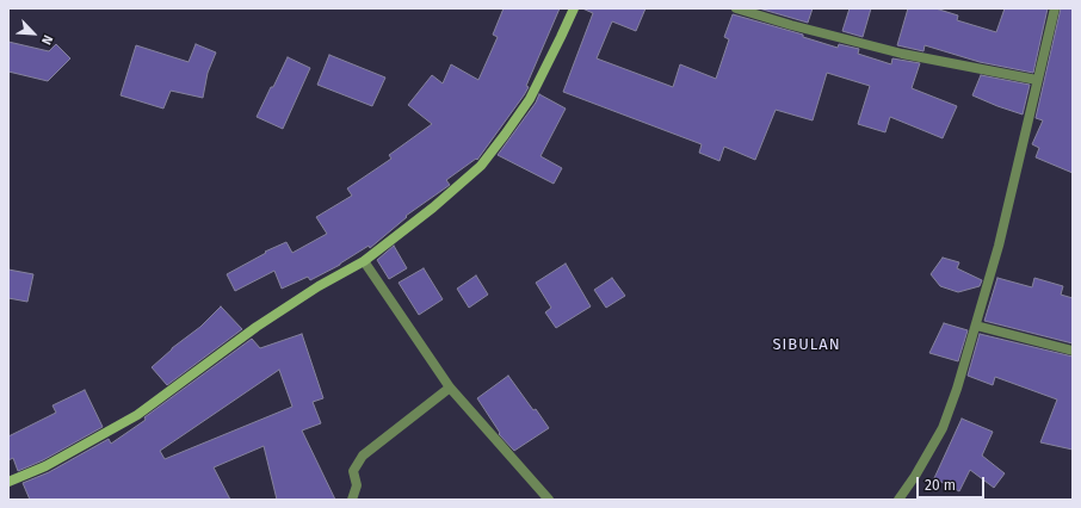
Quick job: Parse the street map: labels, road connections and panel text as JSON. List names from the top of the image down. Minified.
{"districts":["SIBULAN"],"scale_bar":"20 m","north":"bottom right"}
